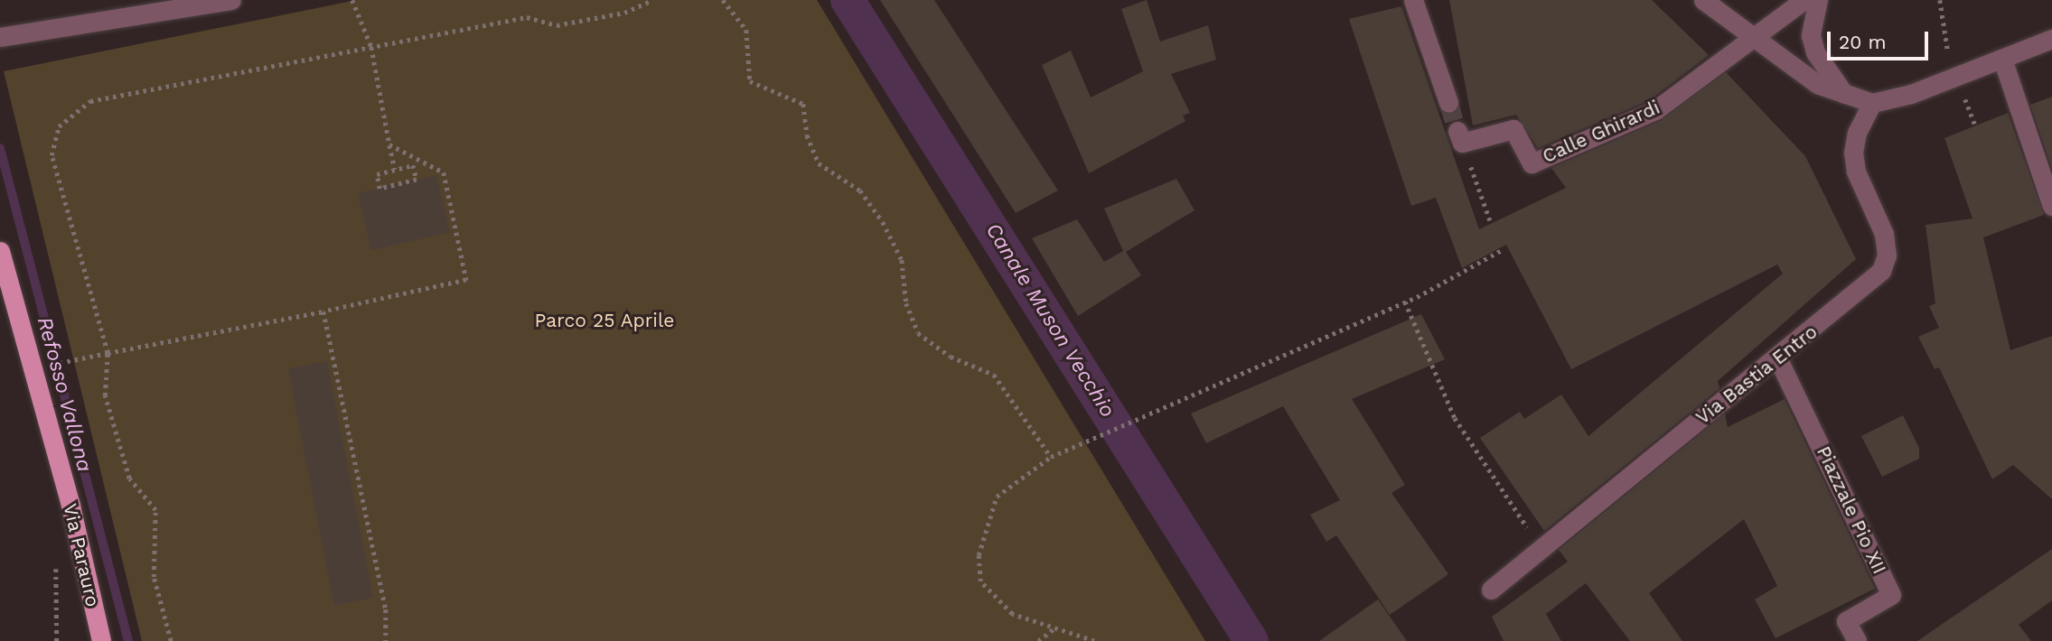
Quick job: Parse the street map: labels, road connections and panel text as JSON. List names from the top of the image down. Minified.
{"streets":{"main road":["Via Parauro"],"street":["Calle Ghirardi","Via Bastia Entro","Piazzale Pio XII"]},"crossings":[["Via Bastia Entro","Piazzale Pio XII"]],"water":["Canale Muson Vecchio","Refosso Vallona"],"parks":["Parco 25 Aprile"],"scale_bar":"20 m"}
